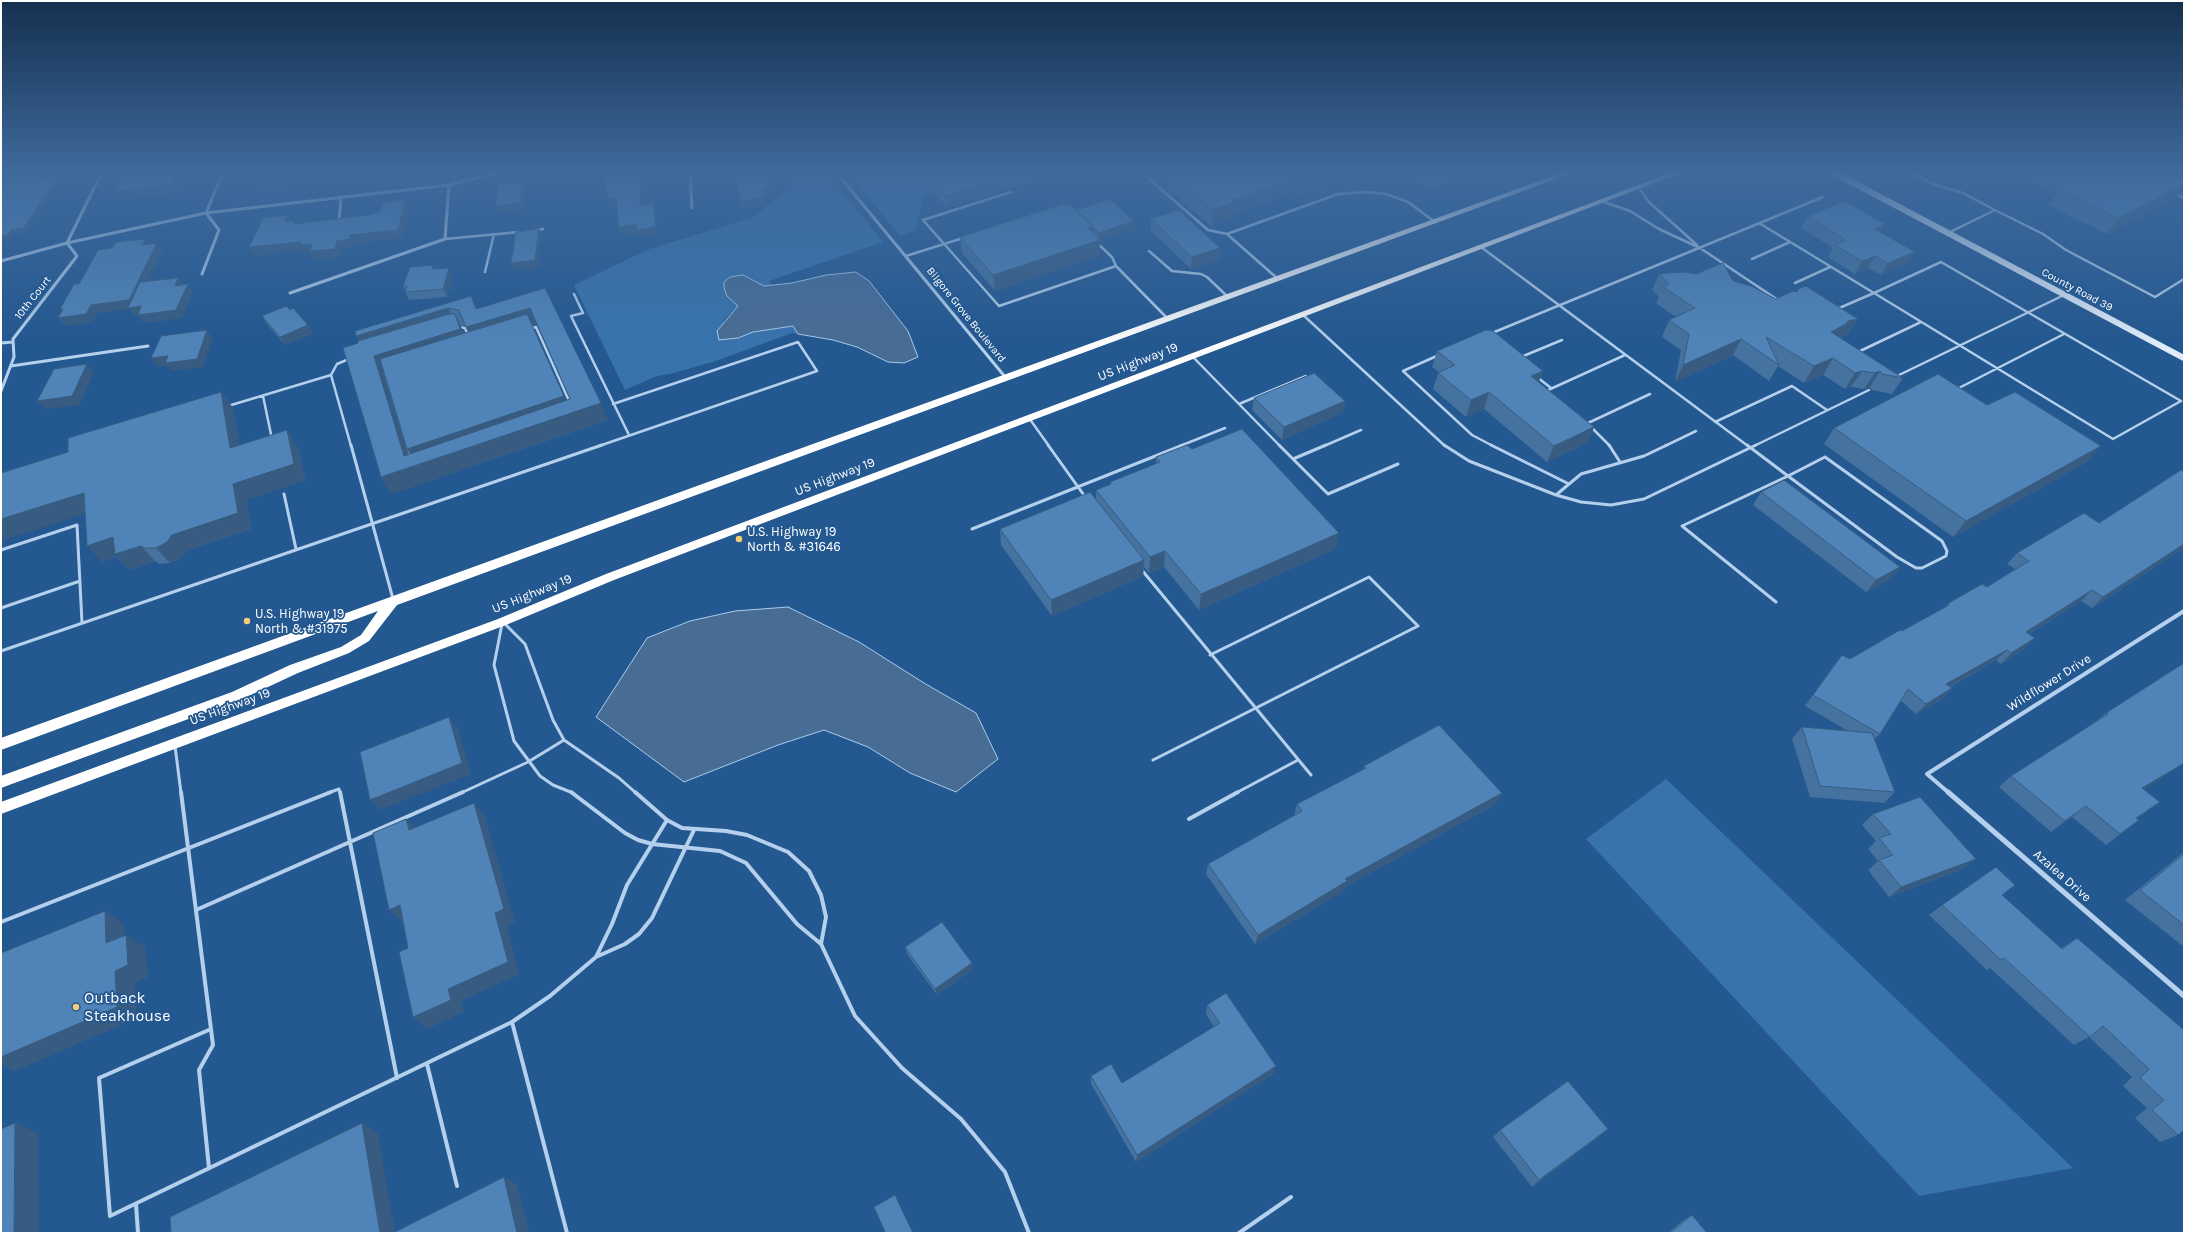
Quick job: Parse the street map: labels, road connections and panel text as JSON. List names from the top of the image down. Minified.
{"streets":{"highway":["US Highway 19"],"street":["County Road 39","10th Court","Bilgore Grove Boulevard","Wildflower Drive","Azalea Drive"]},"crossings":[["Wildflower Drive","Azalea Drive"]],"places":["U.S. Highway 19 North & #31646","U.S. Highway 19 North & #31975","Outback Steakhouse"]}
